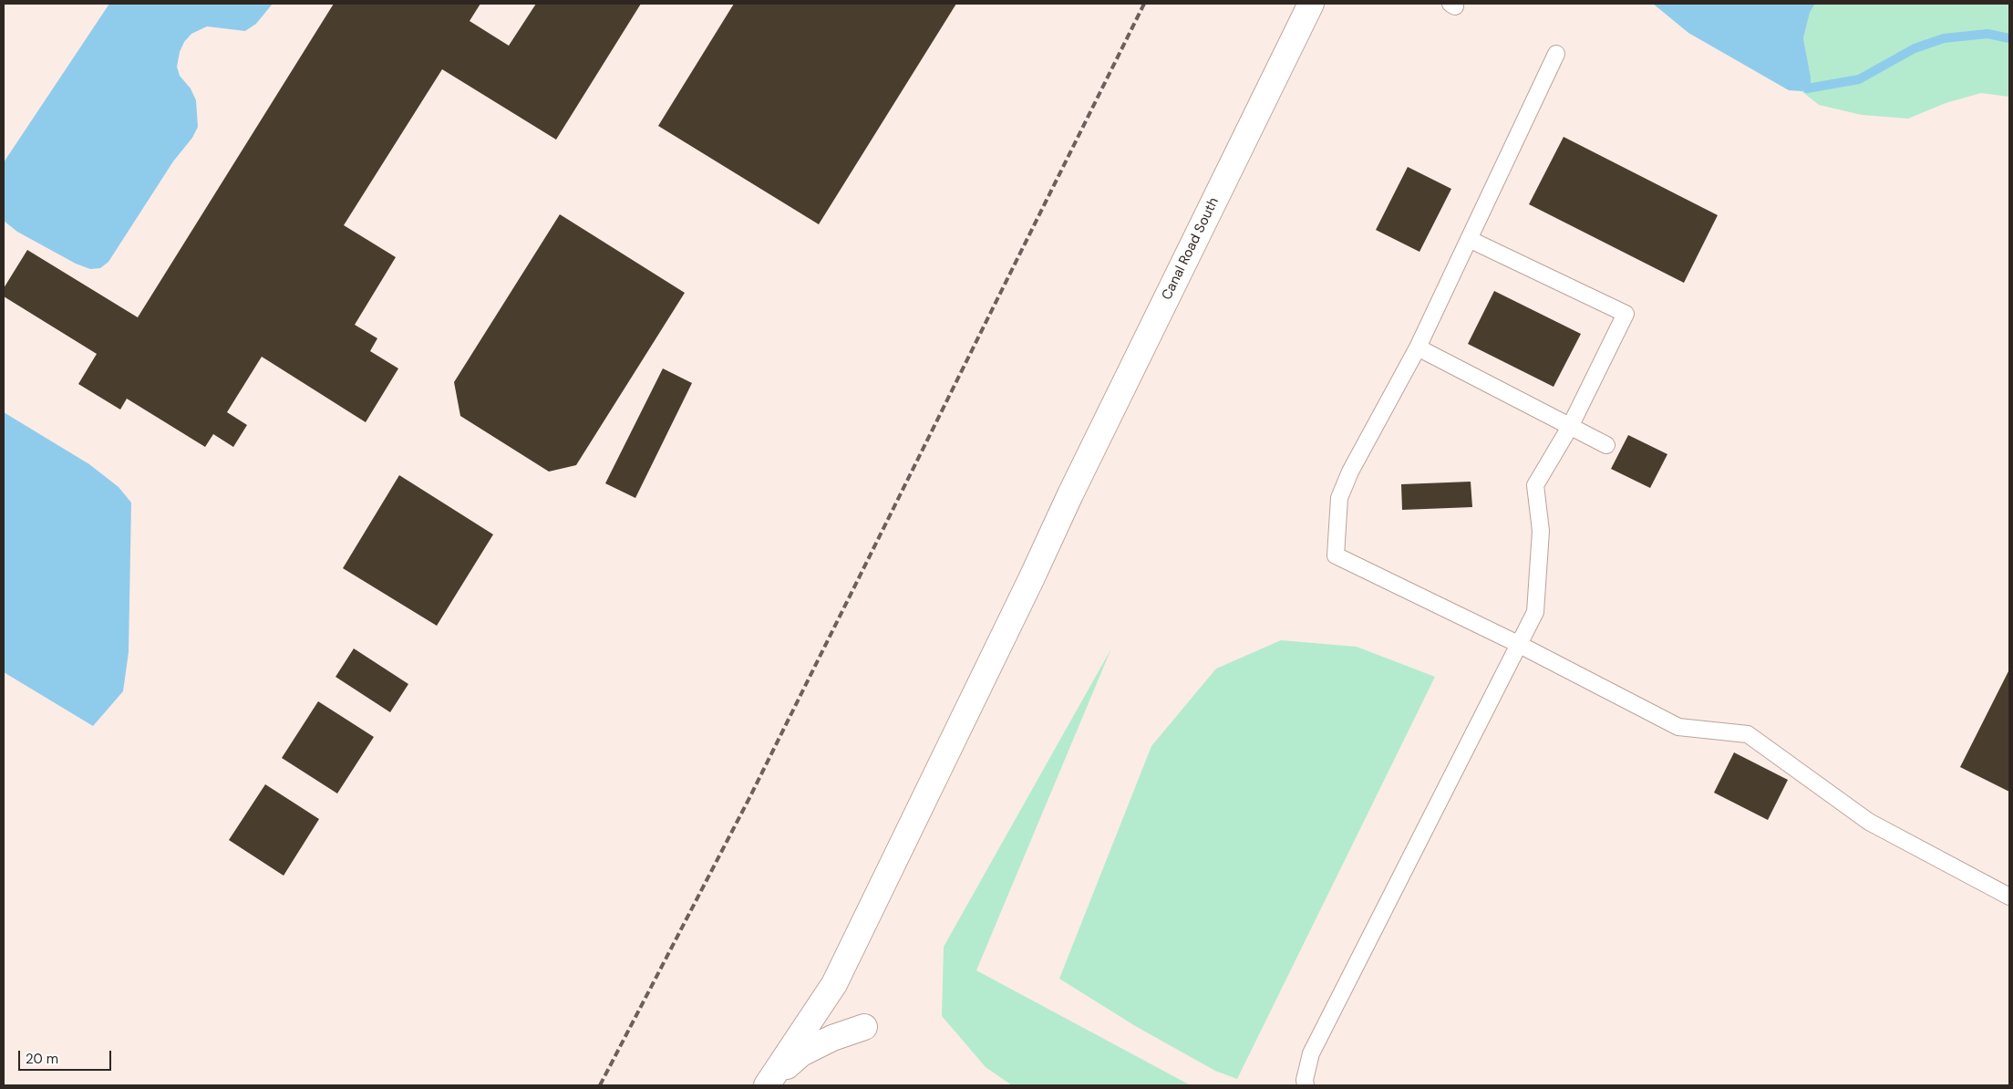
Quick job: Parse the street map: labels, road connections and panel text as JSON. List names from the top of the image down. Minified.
{"streets":{"street":["Canal Road South"]},"scale_bar":"20 m"}
